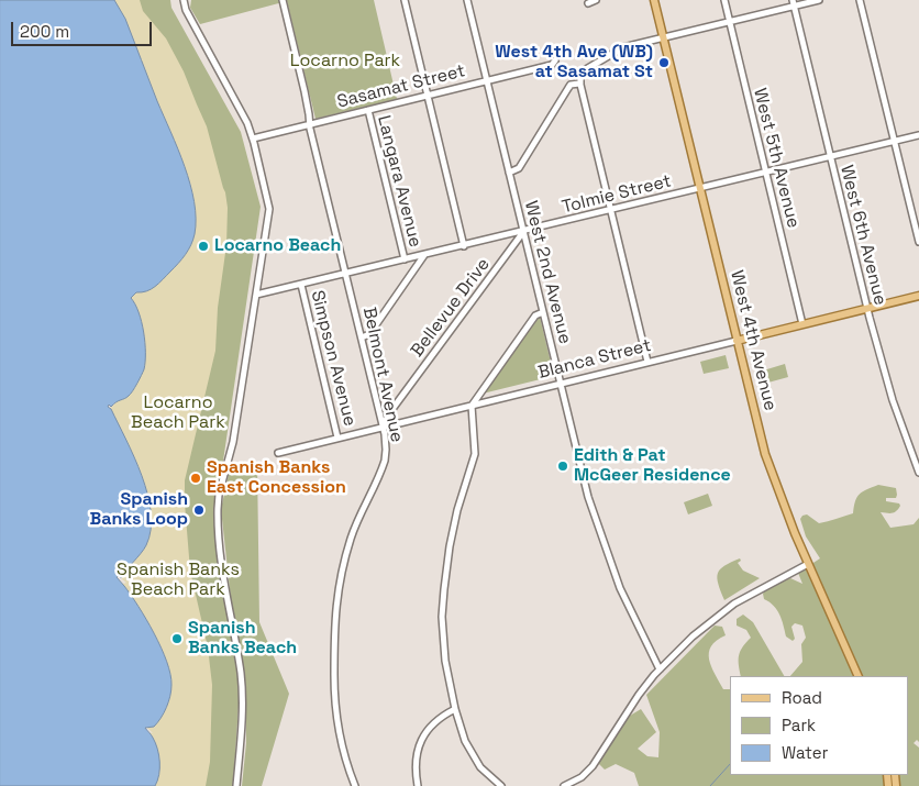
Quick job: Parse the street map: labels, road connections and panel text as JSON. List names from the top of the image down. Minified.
{"streets":{"main road":["West 4th Avenue","Blanca Street"],"street":["Sasamat Street","West 5th Avenue","Langara Avenue","Tolmie Street","West 6th Avenue","West 2nd Avenue","Bellevue Drive","Simpson Avenue","Belmont Avenue"]},"crossings":[["Sasamat Street","Langara Avenue"],["Sasamat Street","West 2nd Avenue"],["Sasamat Street","Belmont Avenue"],["West 5th Avenue","Tolmie Street"],["West 5th Avenue","Blanca Street"],["Langara Avenue","Tolmie Street"],["Langara Avenue","Belmont Avenue"],["Tolmie Street","West 6th Avenue"],["Tolmie Street","West 2nd Avenue"],["Tolmie Street","Bellevue Drive"],["Tolmie Street","West 4th Avenue"],["Tolmie Street","Simpson Avenue"],["Tolmie Street","Belmont Avenue"],["West 6th Avenue","Blanca Street"],["West 2nd Avenue","Bellevue Drive"],["West 2nd Avenue","Blanca Street"],["Bellevue Drive","Blanca Street"],["Bellevue Drive","Belmont Avenue"],["West 4th Avenue","Blanca Street"],["Simpson Avenue","Blanca Street"],["Blanca Street","Belmont Avenue"]],"parks":["Locarno Park","Locarno Beach Park","Spanish Banks Beach Park"],"places":["West 4th Ave (WB) at Sasamat St","Locarno Beach","Edith & Pat McGeer Residence","Spanish Banks East Concession","Spanish Banks Loop","Spanish Banks Beach"],"legend":["Road","Park","Water"],"scale_bar":"200 m"}
